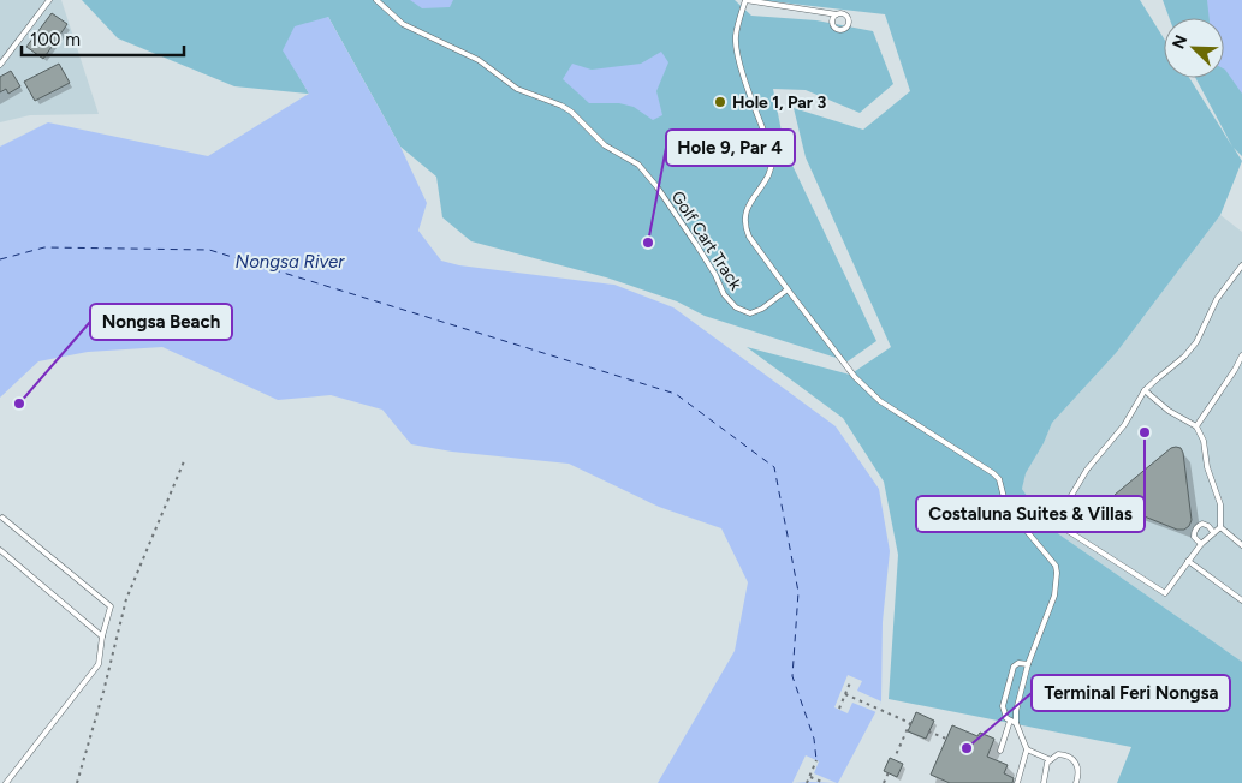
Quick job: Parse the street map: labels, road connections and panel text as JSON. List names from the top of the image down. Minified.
{"streets":{"lane":["Golf Cart Track"]},"water":["Nongsa River"],"places":["Hole 1, Par 3","Hole 9, Par 4","Nongsa Beach","Costaluna Suites & Villas","Terminal Feri Nongsa"],"scale_bar":"100 m","north":"top left"}
